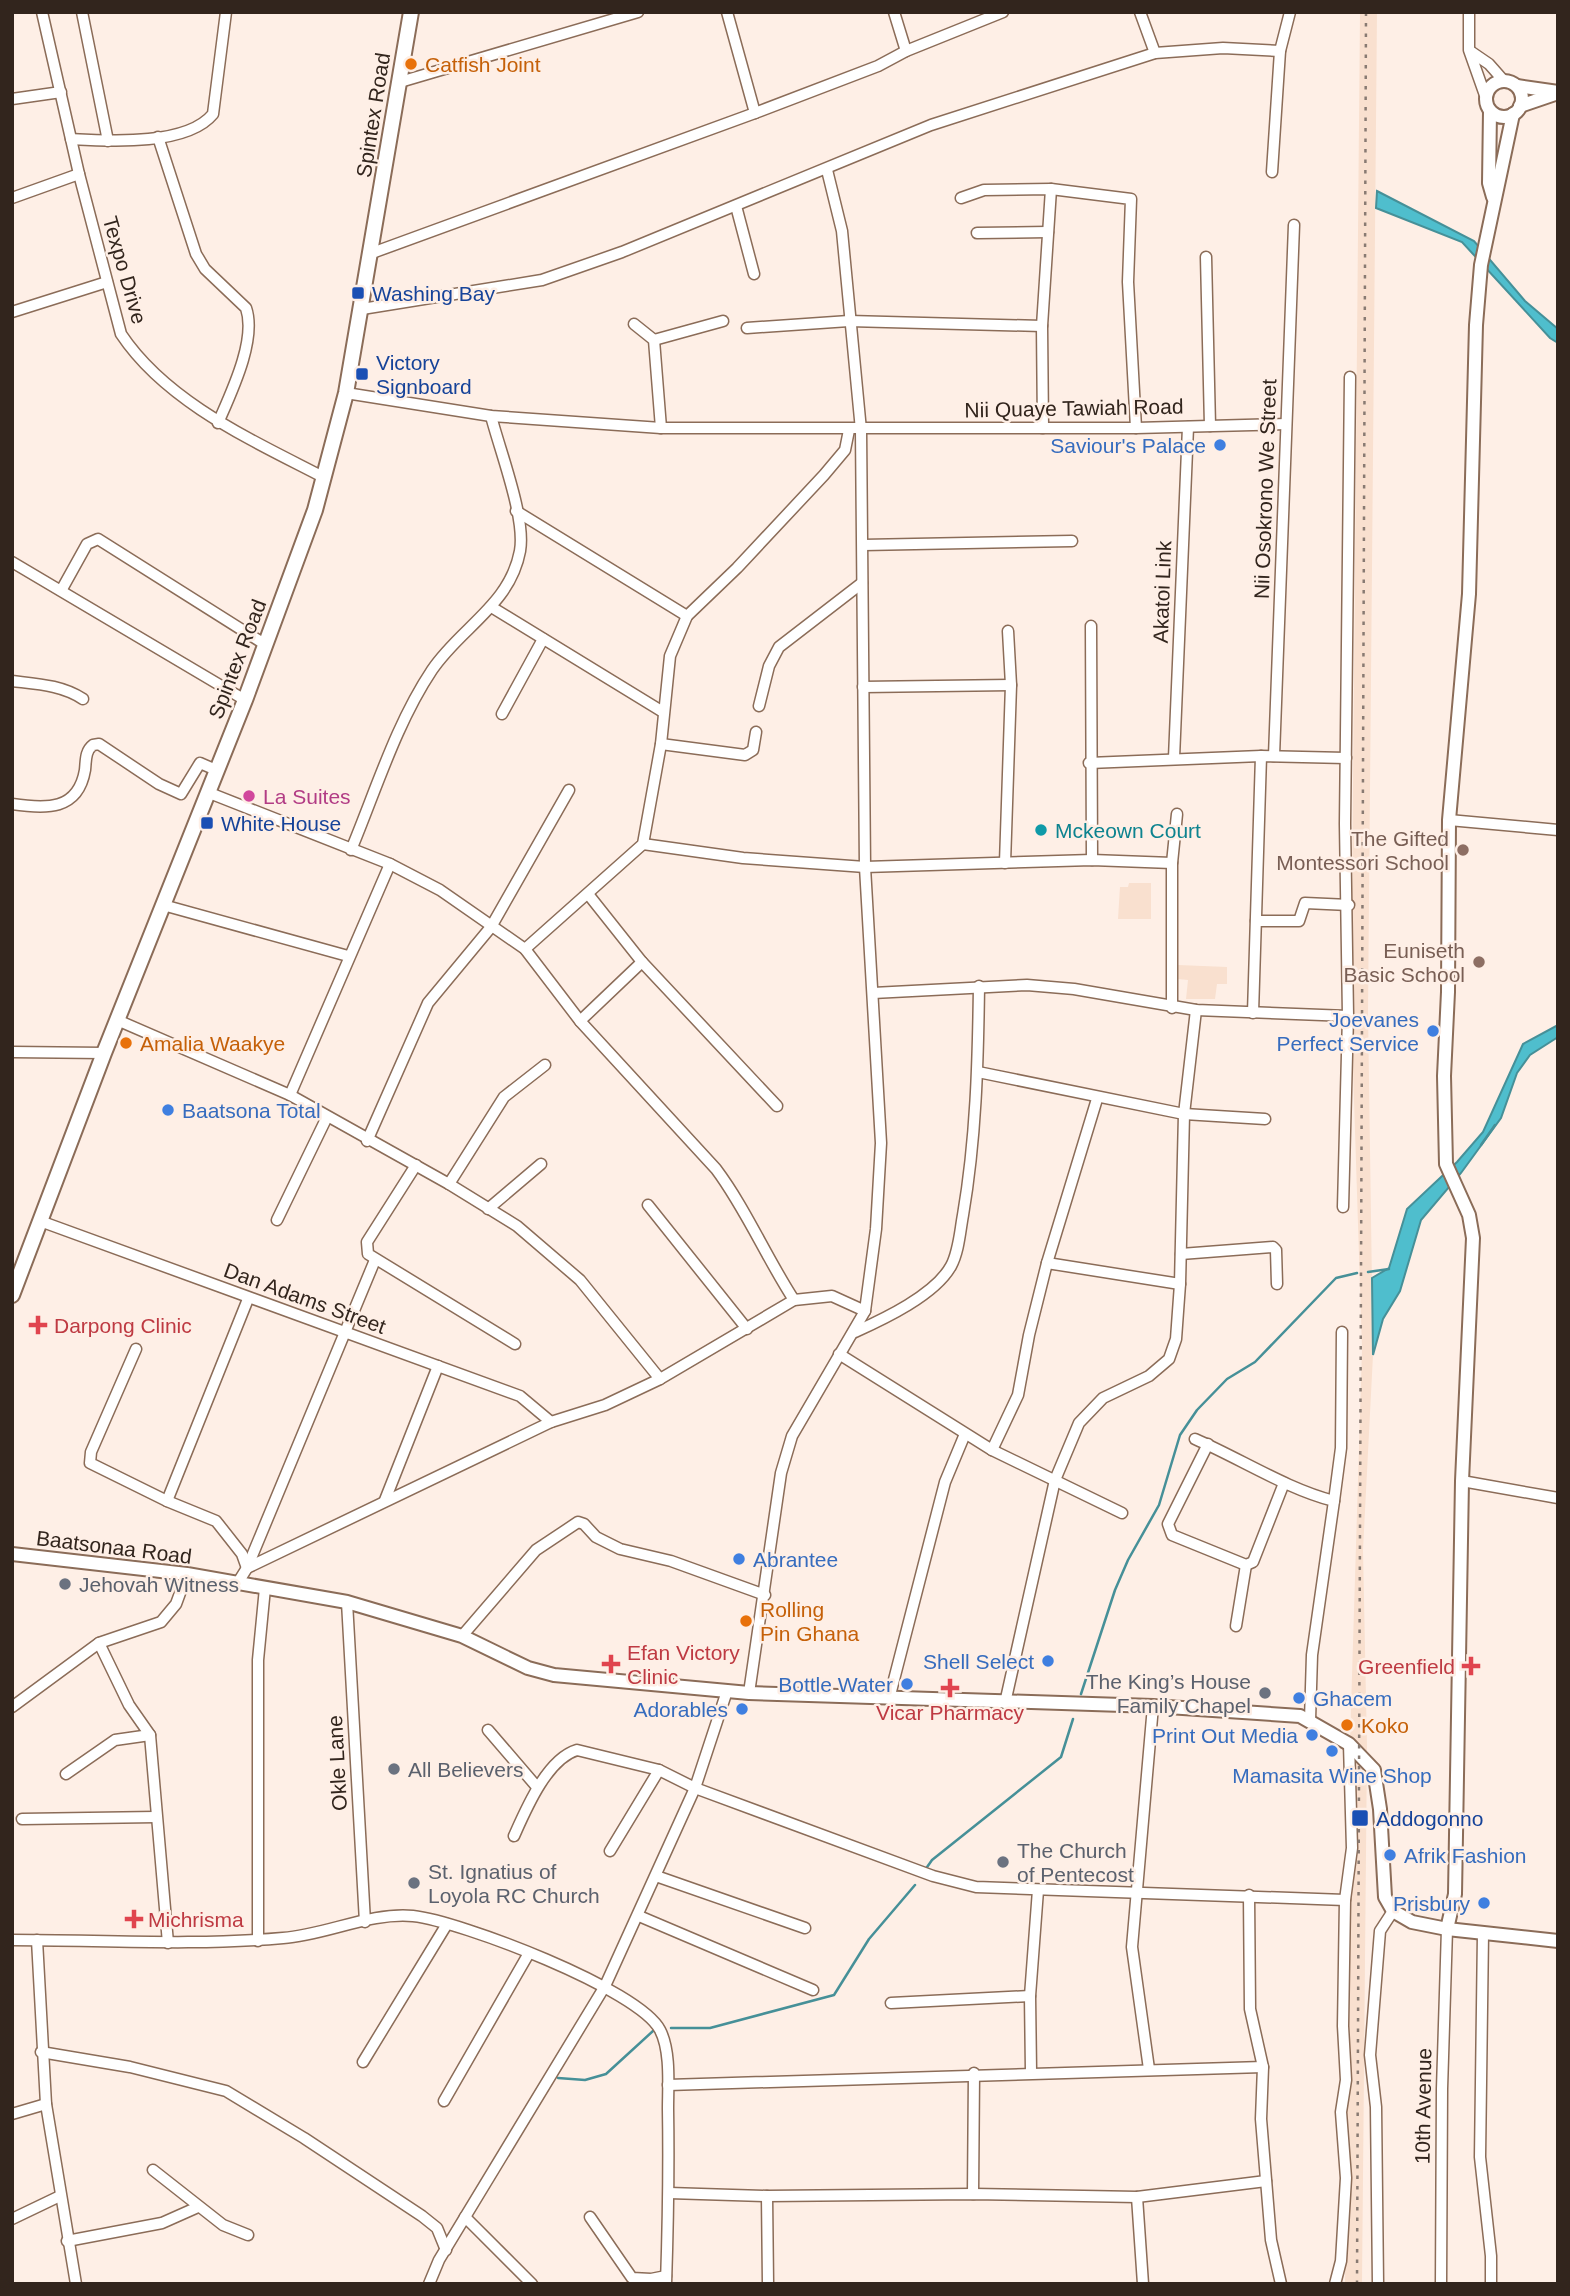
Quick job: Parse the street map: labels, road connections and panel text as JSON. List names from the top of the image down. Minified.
{"streets":{"main road":["Spintex Road"],"street":["Texpo Drive","Nii Quaye Tawiah Road","Nii Osokrono We Street","Akatoi Link","Dan Adams Street","Baatsonaa Road","Okle Lane","10th Avenue"]},"crossings":[["Spintex Road","Texpo Drive"],["Spintex Road","Nii Quaye Tawiah Road"],["Spintex Road","Dan Adams Street"],["Nii Quaye Tawiah Road","Nii Osokrono We Street"],["Nii Quaye Tawiah Road","Akatoi Link"],["Baatsonaa Road","Okle Lane"]],"places":{"other":["Catfish Joint","Saviour's Palace","La Suites","Mckeown Court","The Gifted Montessori School","Euniseth Basic School","Joevanes Perfect Service","Amalia Waakye","Baatsona Total","Abrantee","Jehovah Witness","Rolling Pin Ghana","Shell Select","Bottle Water","The King’s House Family Chapel","Ghacem","Adorables","Koko","Print Out Media","Mamasita Wine Shop","All Believers","Afrik Fashion","The Church of Pentecost","St. Ignatius of Loyola RC Church","Prisbury"],"transit":["Washing Bay","Victory Signboard","White House","Addogonno"],"health":["Darpong Clinic","Efan Victory Clinic","Greenfield","Vicar Pharmacy","Michrisma"]}}
